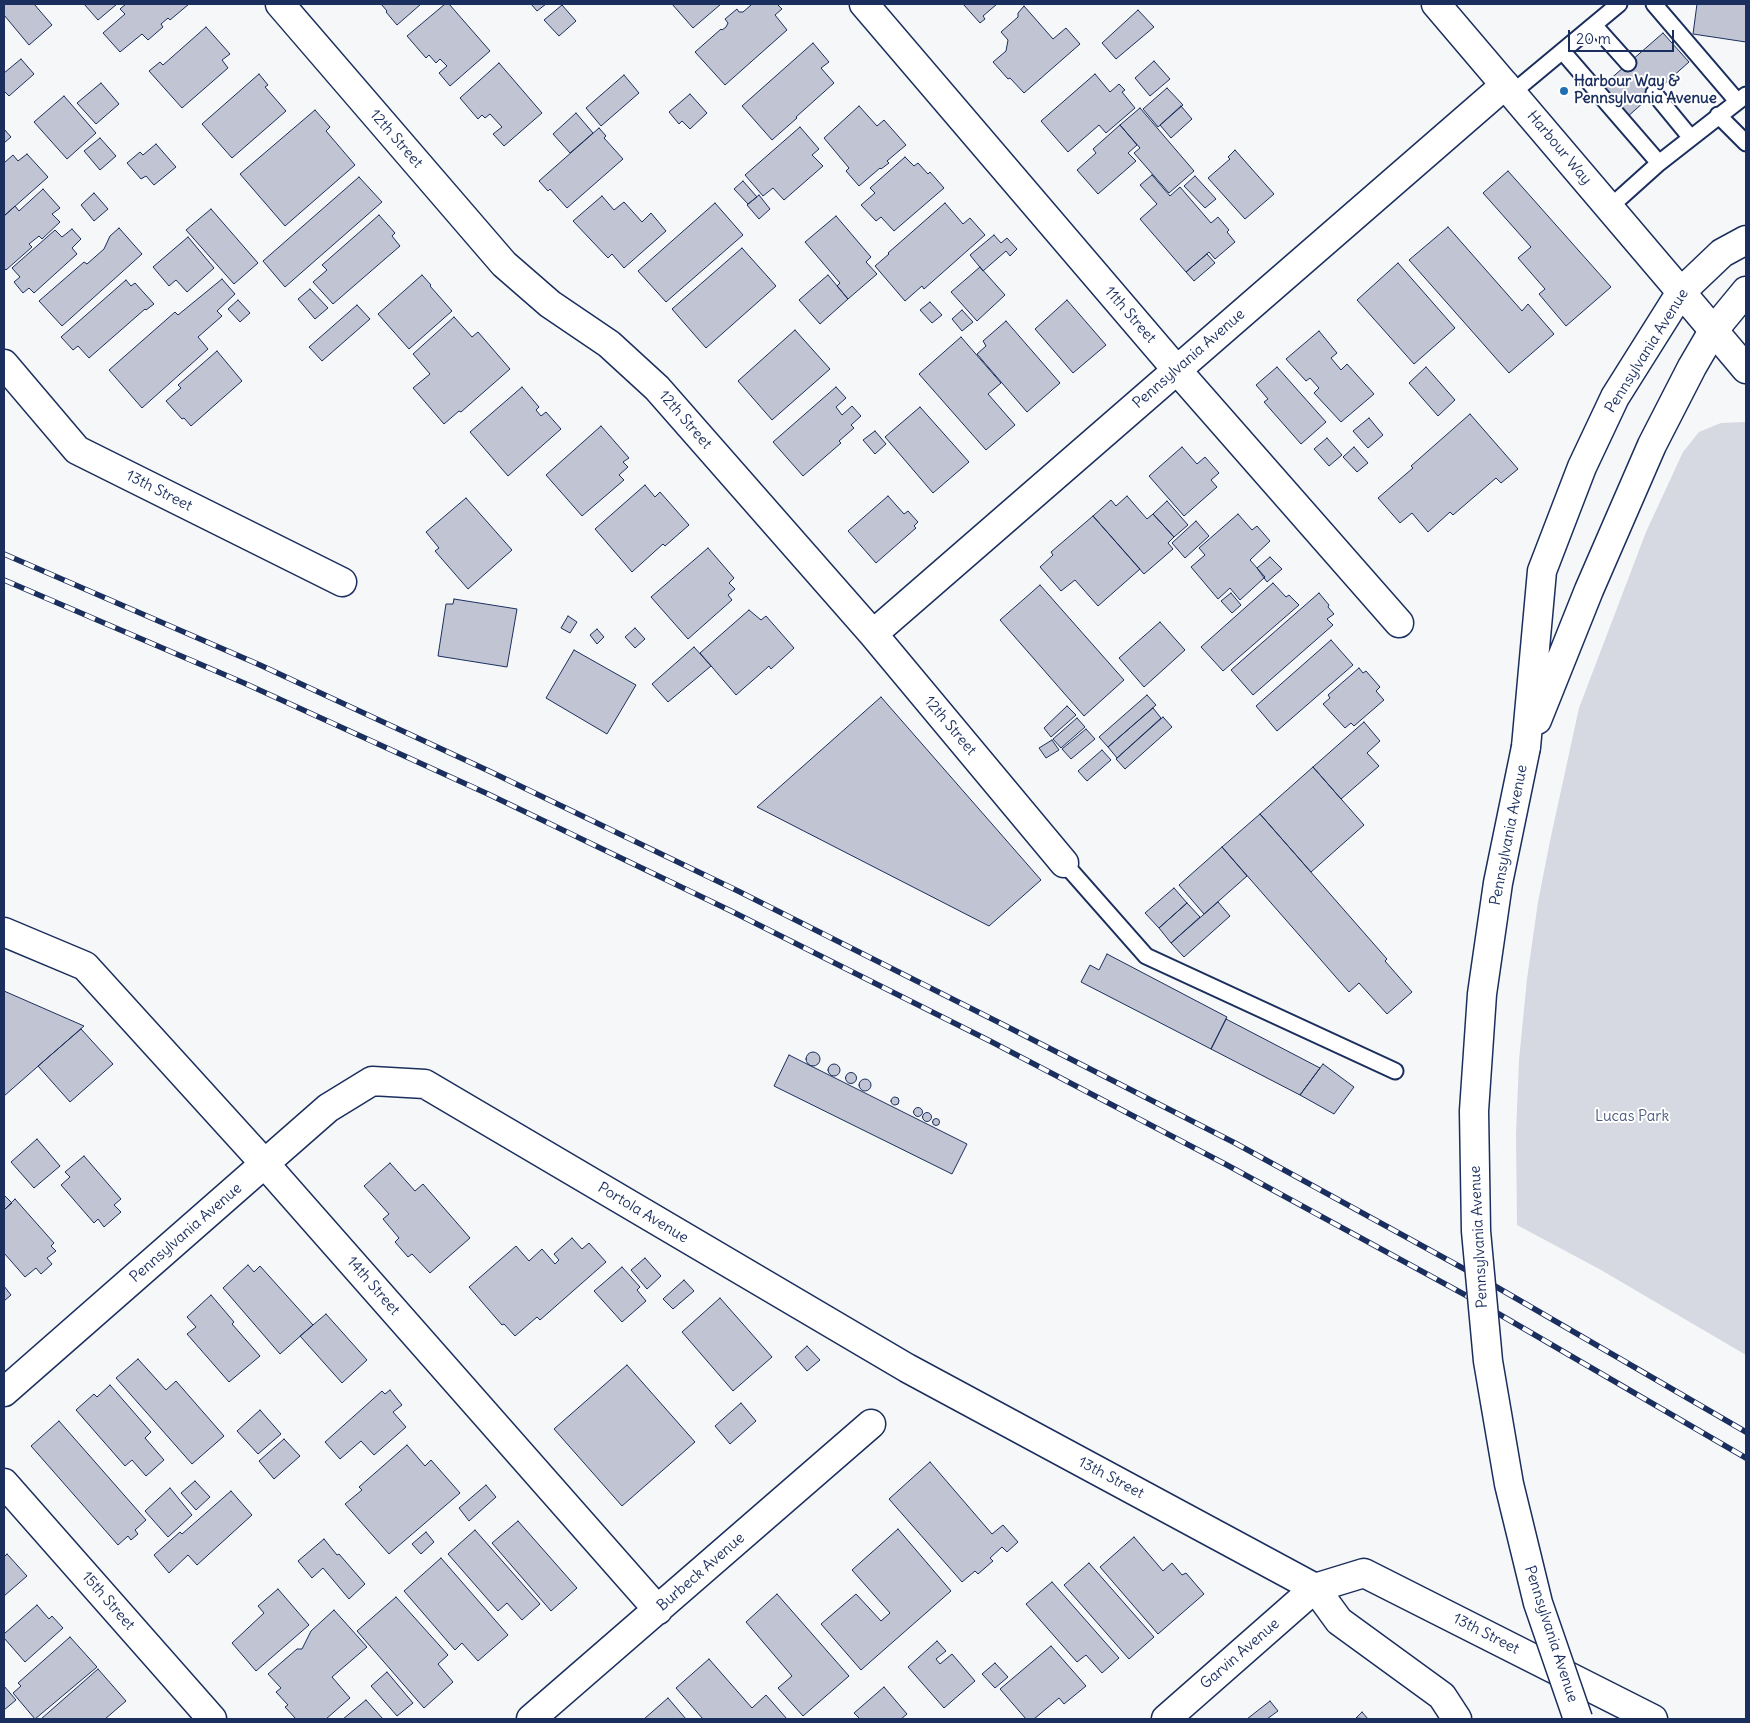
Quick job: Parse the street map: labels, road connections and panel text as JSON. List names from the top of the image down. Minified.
{"streets":{"street":["12th Street","Harbour Way","11th Street","Pennsylvania Avenue","13th Street","Portola Avenue","14th Street","Burbeck Avenue","15th Street","Garvin Avenue"]},"crossings":[["12th Street","Pennsylvania Avenue"],["Harbour Way","Pennsylvania Avenue"],["11th Street","Pennsylvania Avenue"],["Pennsylvania Avenue","Portola Avenue"],["Pennsylvania Avenue","14th Street"],["13th Street","Portola Avenue"],["13th Street","Garvin Avenue"],["14th Street","Burbeck Avenue"]],"parks":["Lucas Park"],"places":["Harbour Way & Pennsylvania Avenue"],"scale_bar":"20 m"}
